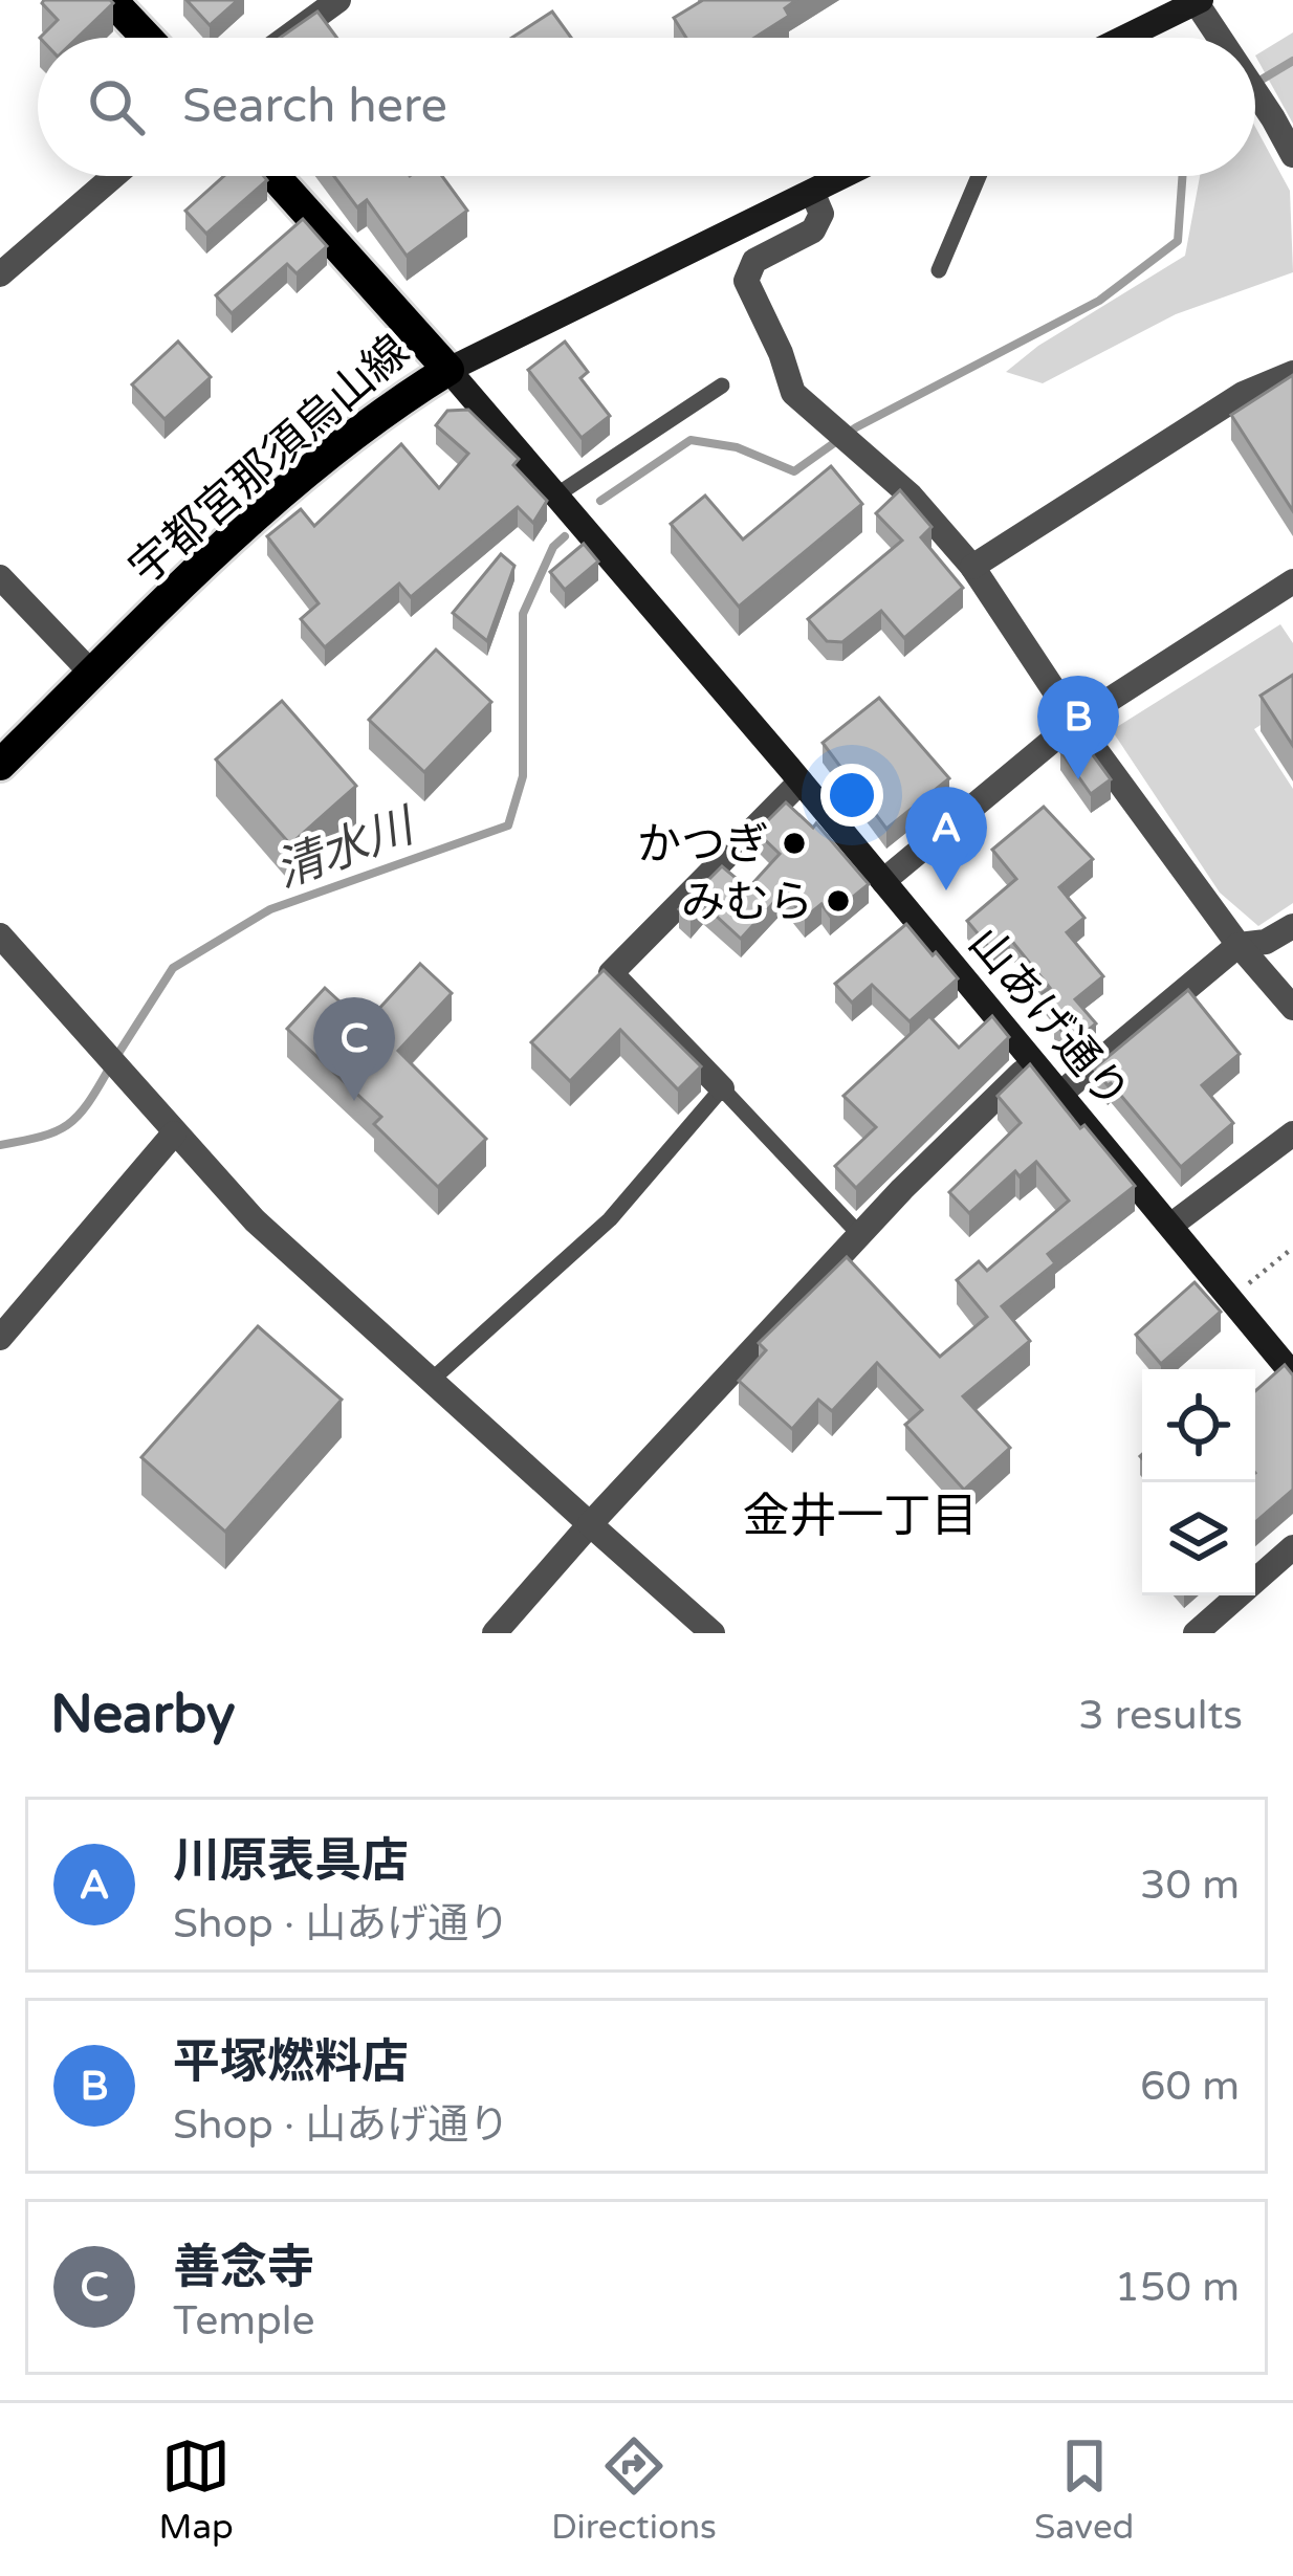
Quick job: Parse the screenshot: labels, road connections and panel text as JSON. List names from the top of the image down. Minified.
{"streets":{"main road":["宇都宮那須烏山線","山あげ通り"]},"crossings":[["宇都宮那須烏山線","山あげ通り"]],"districts":["金井一丁目"],"water":["清水川"],"places":["かつぎ","みむら"],"page":{"search":"Search here","pins":["B","A","C"],"heading":["Nearby","3 results"],"list":[{"mark":"A","name":"川原表具店","note":"Shop · 山あげ通り","value":"30 m"},{"mark":"B","name":"平塚燃料店","note":"Shop · 山あげ通り","value":"60 m"},{"mark":"C","name":"善念寺","note":"Temple","value":"150 m"}],"nav":["Map","Directions","Saved"]}}
